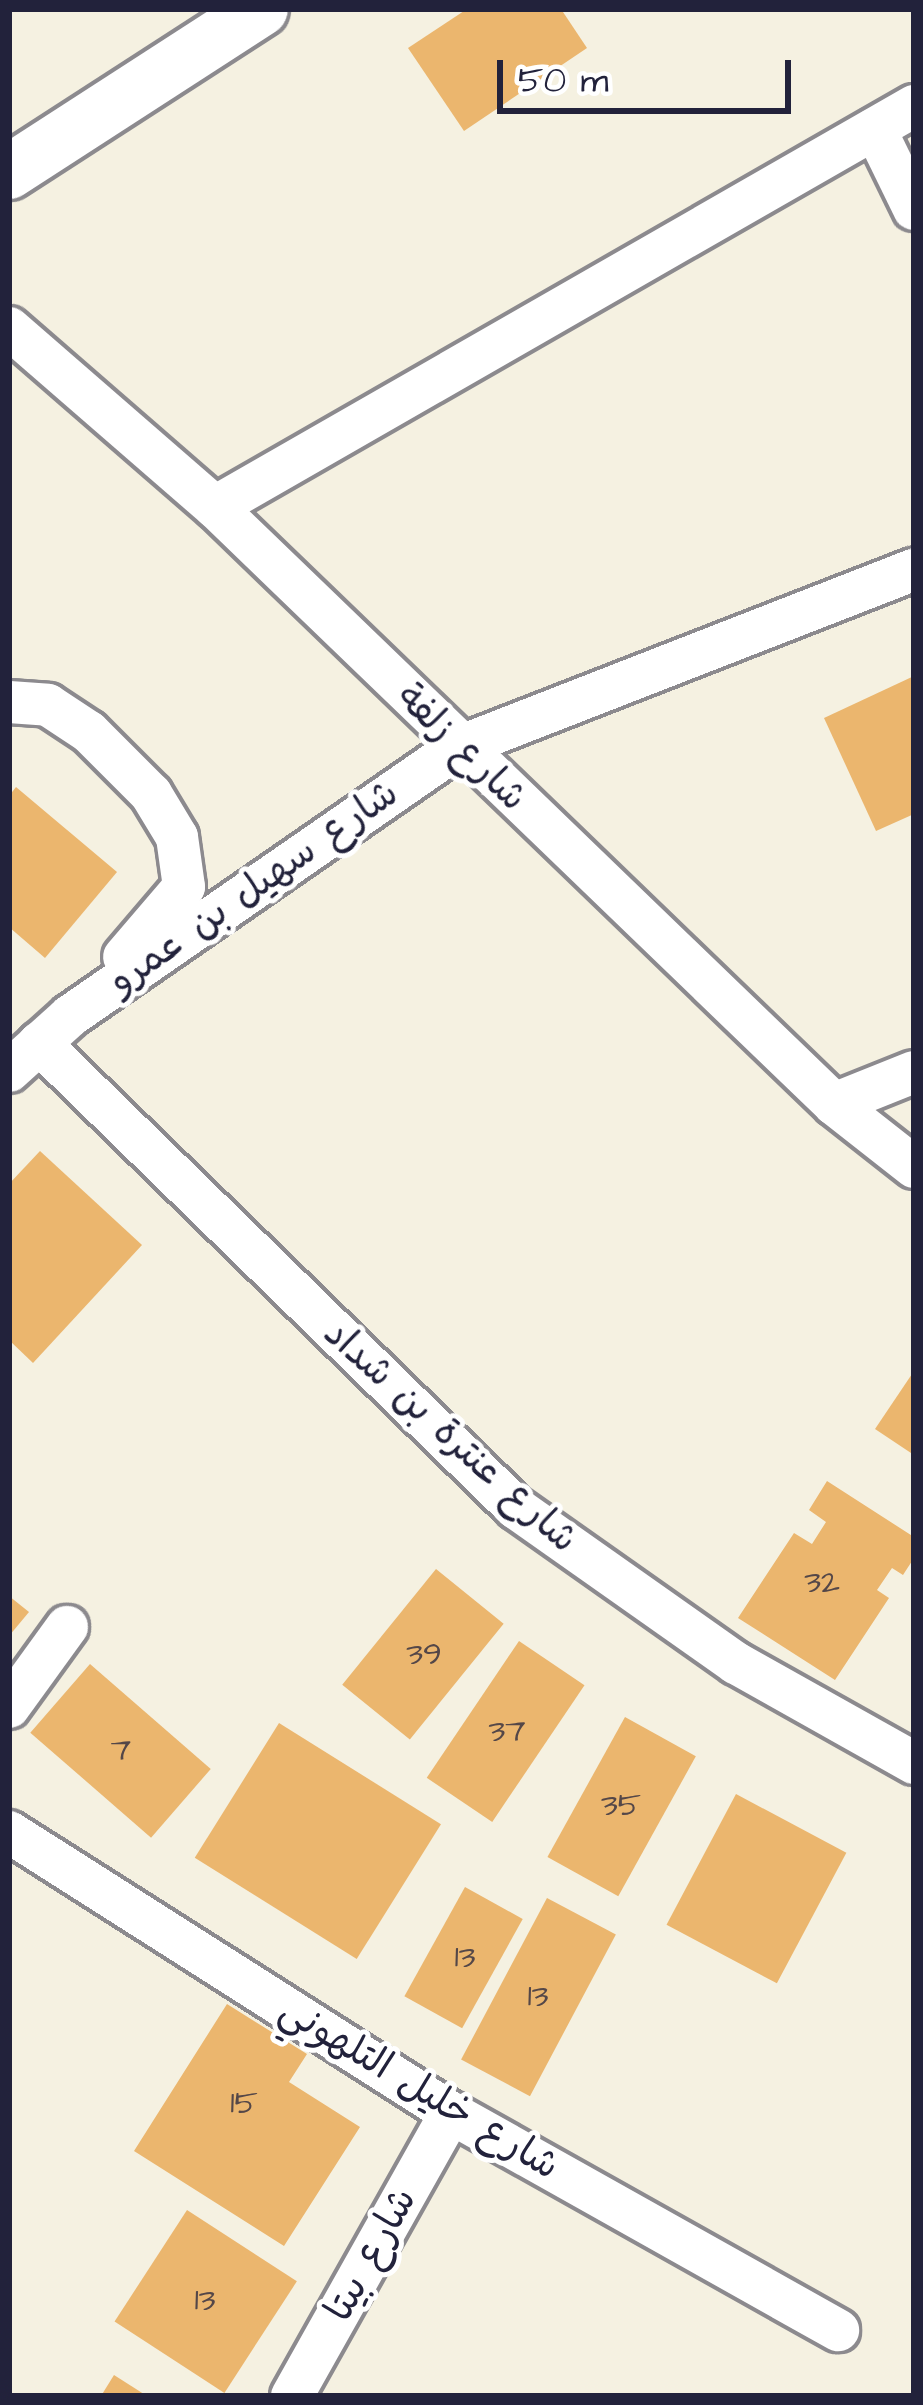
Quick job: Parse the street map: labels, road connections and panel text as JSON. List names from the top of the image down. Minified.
{"streets":{"street":["شارع زلفة","شارع سهيل بن عمرو","شارع عنترة بن شداد","شارع خليل التلهوني","شارع بيتا"]},"crossings":[["شارع زلفة","شارع سهيل بن عمرو"],["شارع سهيل بن عمرو","شارع عنترة بن شداد"],["شارع خليل التلهوني","شارع بيتا"]],"house_numbers":["32","39","37","7","35","13","13","15","13"],"scale_bar":"50 m"}
